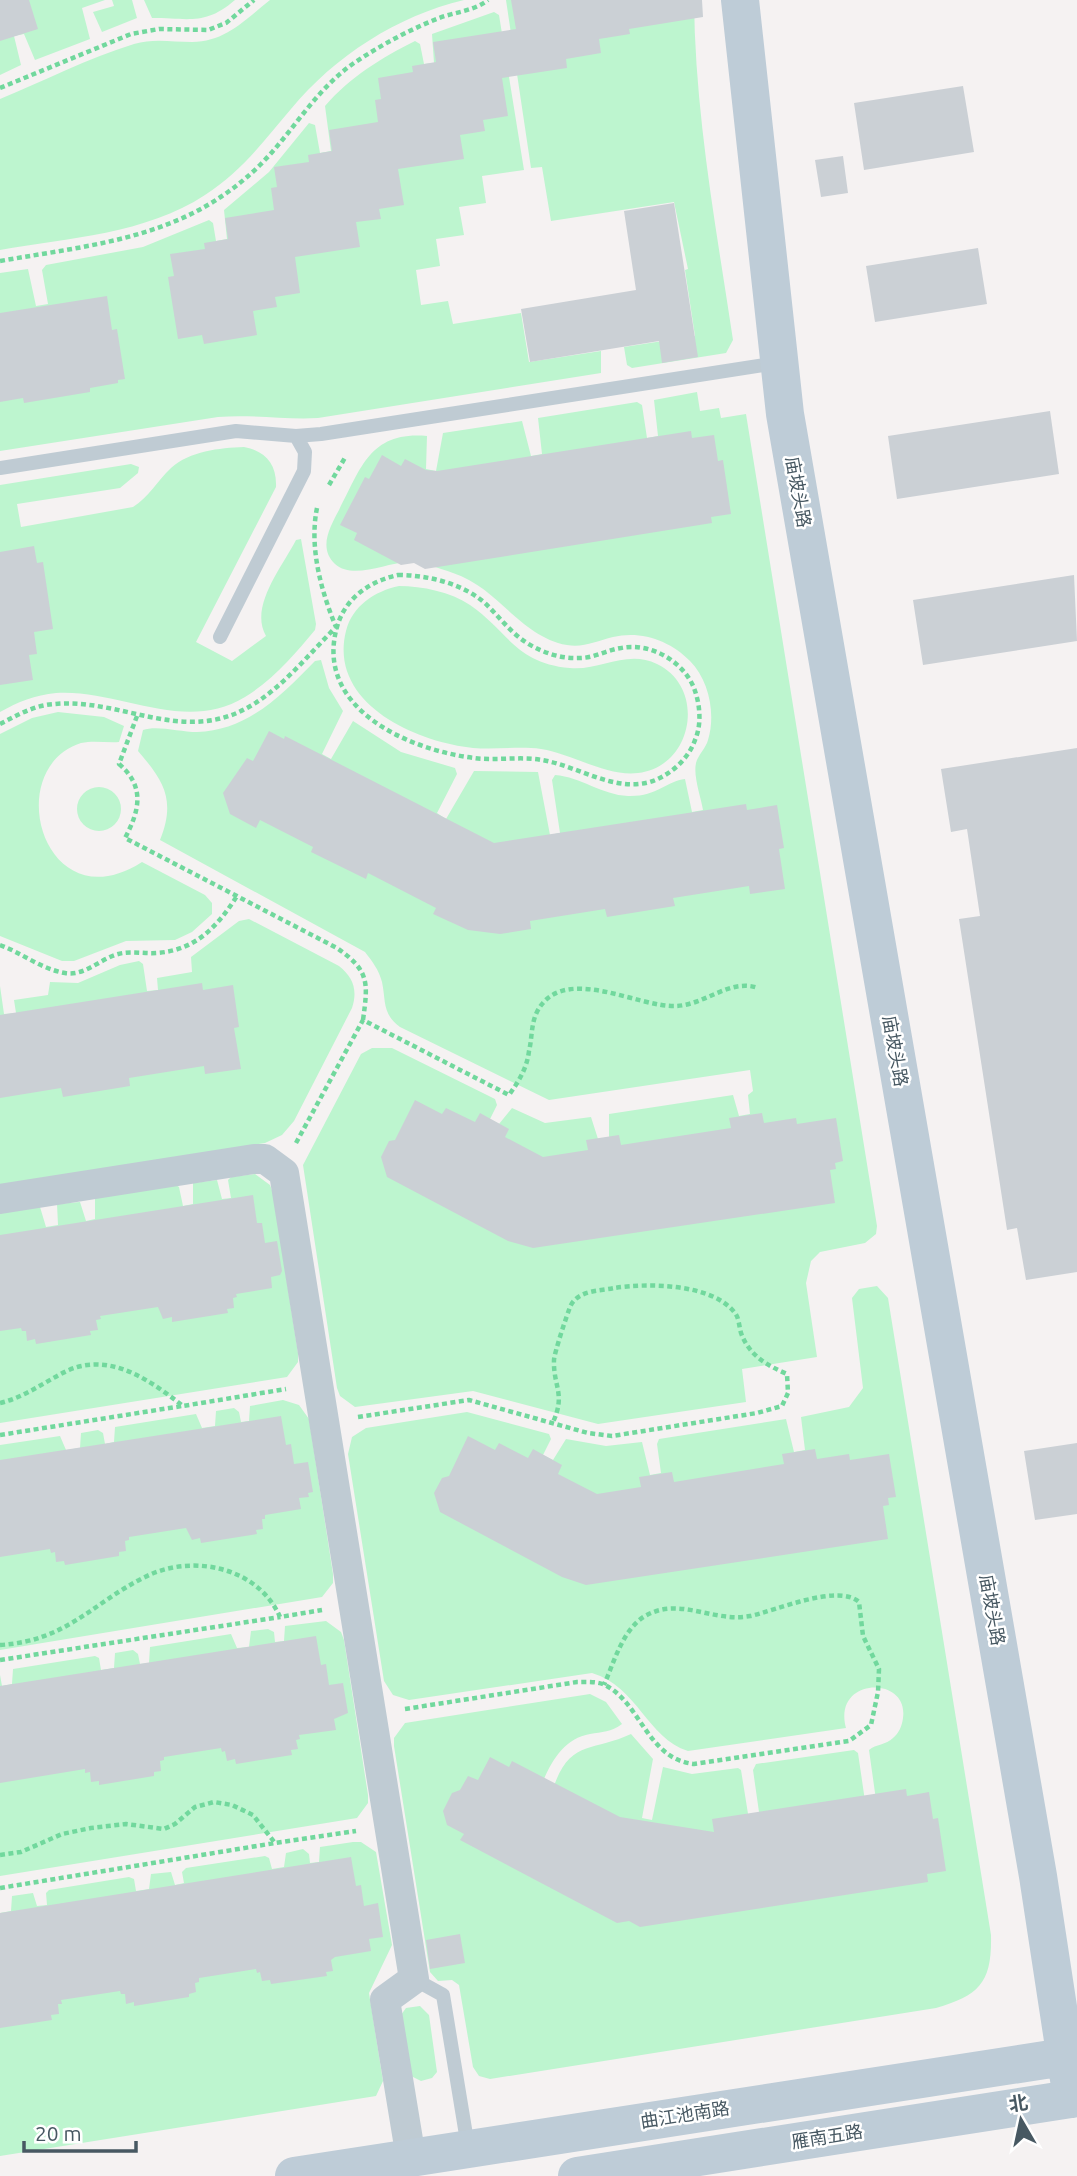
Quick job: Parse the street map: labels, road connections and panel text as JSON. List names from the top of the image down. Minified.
{"streets":{"street":["庙坡头路","曲江池南路","雁南五路"]},"crossings":[["庙坡头路","曲江池南路"],["庙坡头路","雁南五路"]],"scale_bar":"20 m","north":"top"}
